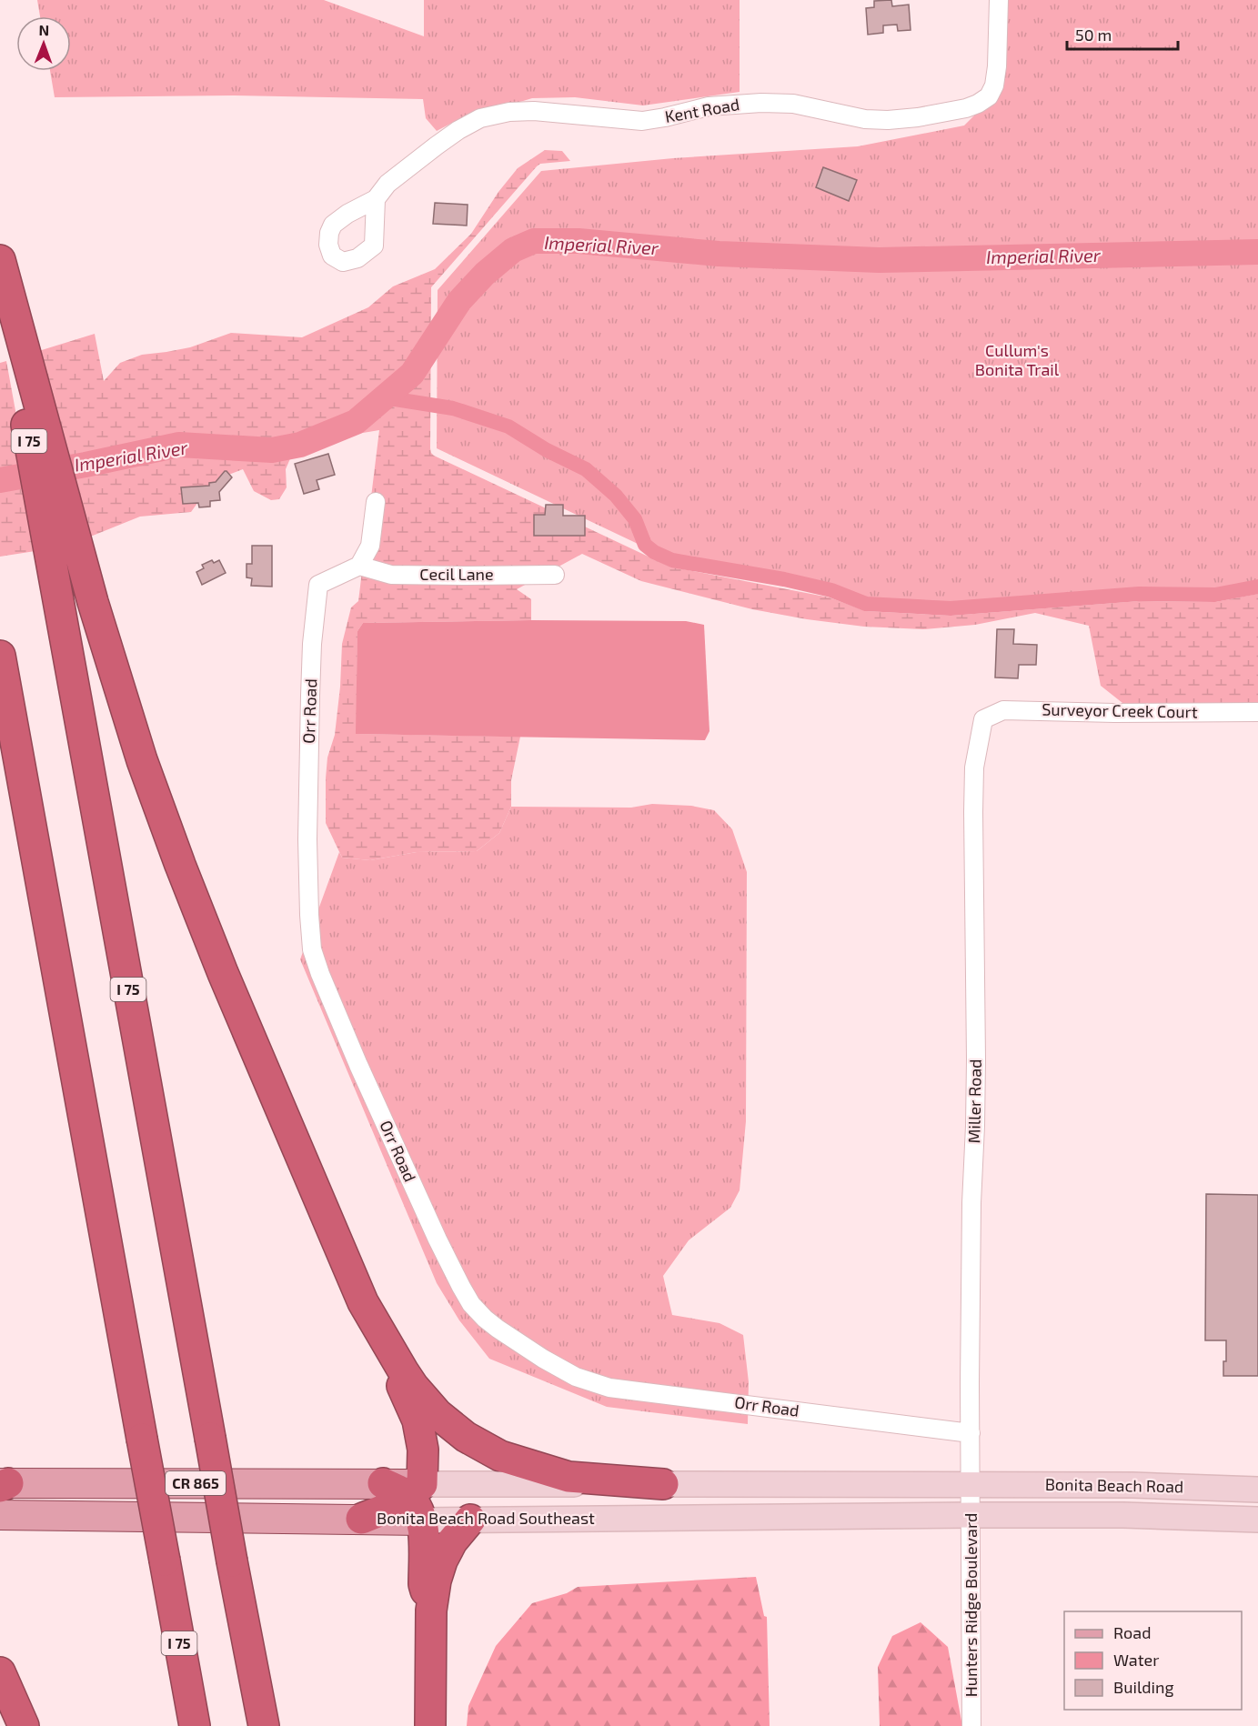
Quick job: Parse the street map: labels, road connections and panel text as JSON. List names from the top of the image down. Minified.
{"streets":{"highway":["I 75"],"main road":["CR 865","Bonita Beach Road Southeast"],"street":["Kent Road","Cecil Lane","Orr Road","Surveyor Creek Court","Miller Road","Bonita Beach Road","Hunters Ridge Boulevard"]},"crossings":[["Cecil Lane","Orr Road"],["Orr Road","Miller Road"],["Surveyor Creek Court","Miller Road"],["Miller Road","Bonita Beach Road"],["Miller Road","Bonita Beach Road Southeast"],["Miller Road","Hunters Ridge Boulevard"],["Bonita Beach Road","Bonita Beach Road Southeast"],["Bonita Beach Road","Hunters Ridge Boulevard"],["Bonita Beach Road Southeast","Hunters Ridge Boulevard"]],"water":["Imperial River"],"parks":["Cullum's Bonita Trail"],"legend":["Road","Water","Building"],"scale_bar":"50 m","north":"top"}
